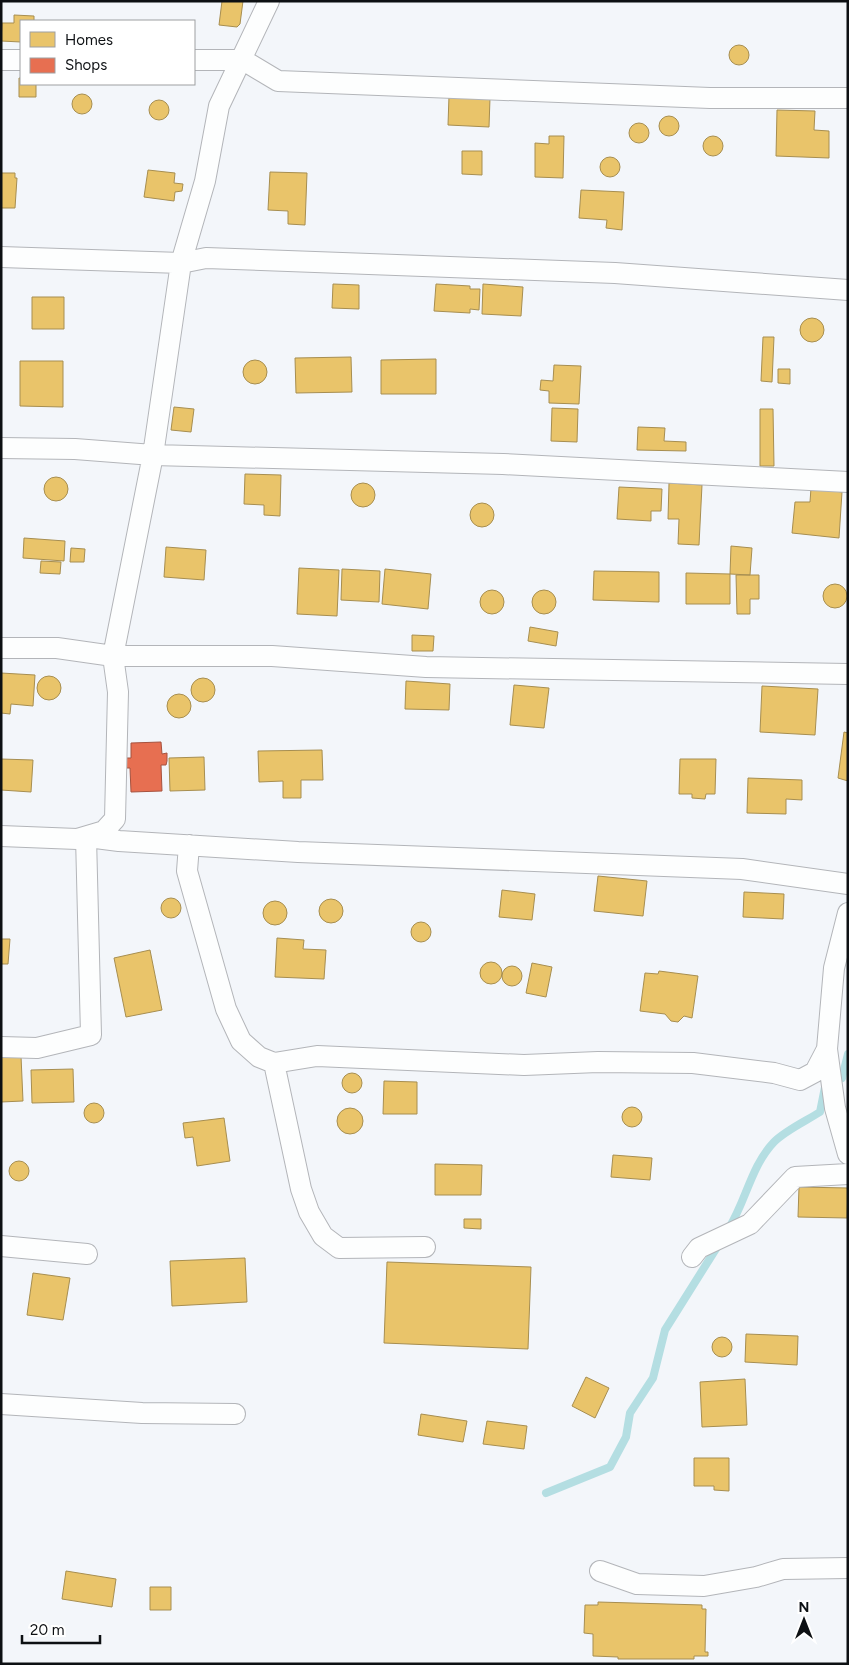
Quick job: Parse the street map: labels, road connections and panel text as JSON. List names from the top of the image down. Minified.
{"legend":["Homes","Shops"],"scale_bar":"20 m","north":"top"}
